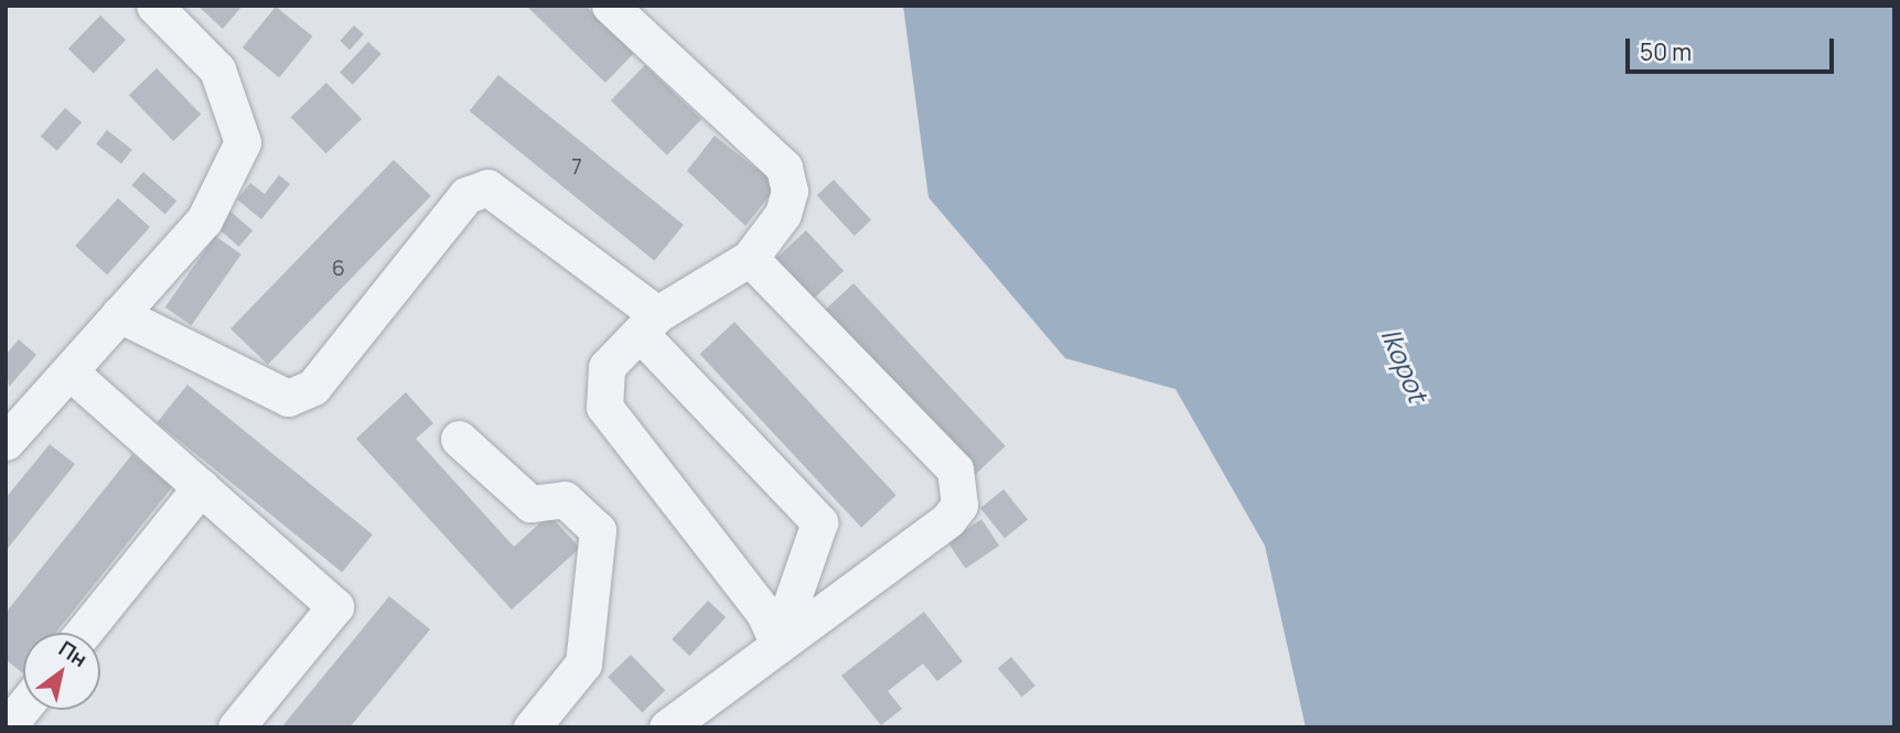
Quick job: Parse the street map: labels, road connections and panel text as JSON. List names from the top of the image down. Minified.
{"water":["Ikopot"],"house_numbers":["7","6"],"scale_bar":"50 m","north":"top right"}
